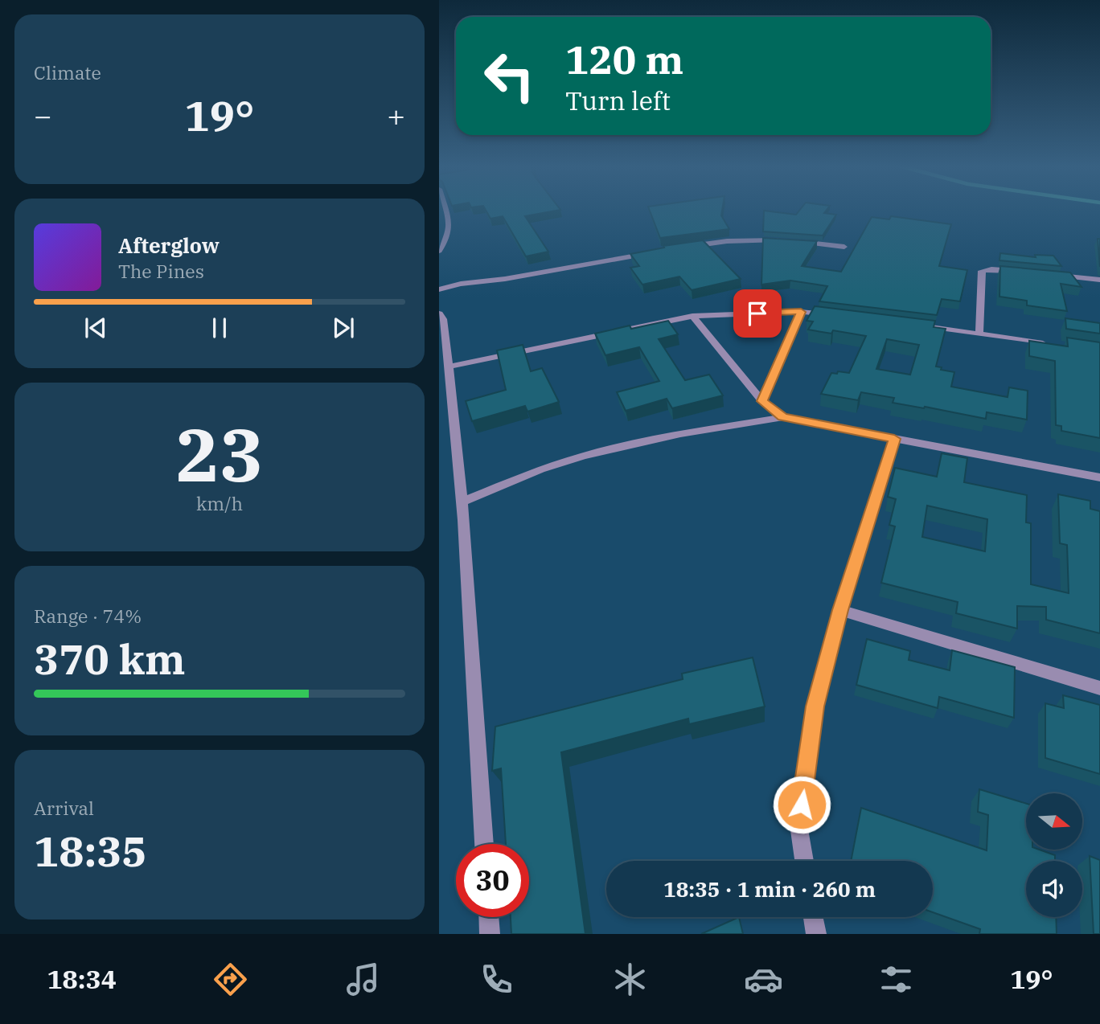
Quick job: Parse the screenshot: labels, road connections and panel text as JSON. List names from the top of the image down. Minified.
{"north":"right","page":{"tile":["Climate",["23","km/h"],["Range · 74%","370 km"],["Arrival","18:35"]],"turn":["120 m","Turn left"],"heat":["−","19°","+"],"song":["Afterglow","The Pines"],"limit":"30","trip":"18:35 · 1 min · 260 m","tabs":["18:34","19°"]}}
